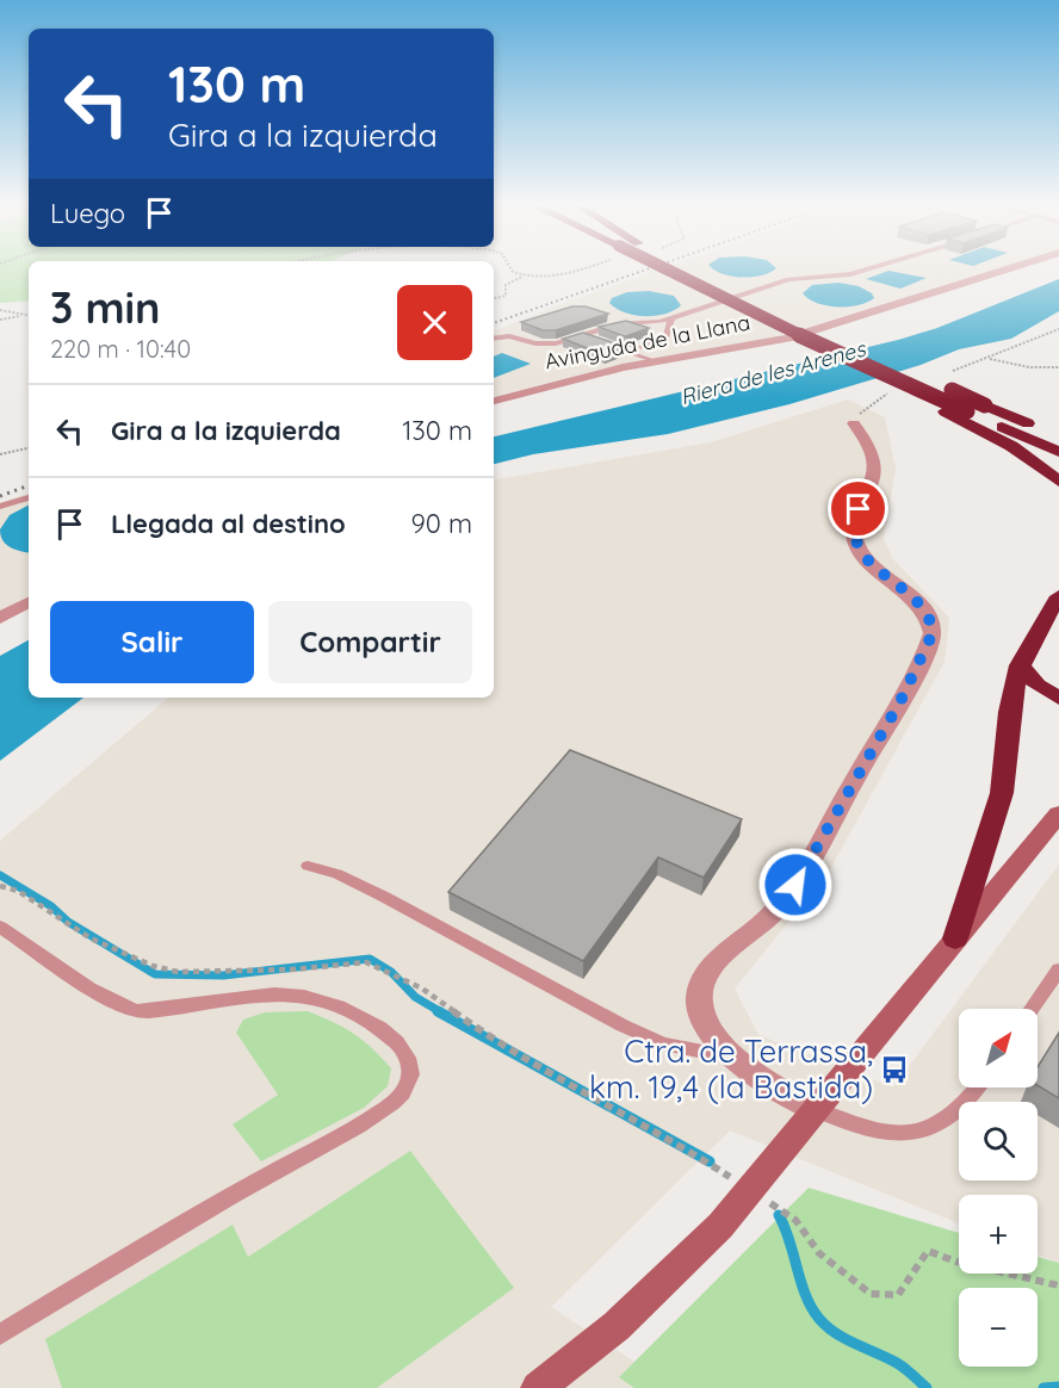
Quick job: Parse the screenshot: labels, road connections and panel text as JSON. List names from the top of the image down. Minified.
{"streets":{"street":["Avinguda de la Llana"]},"water":["Riera de les Arenes"],"places":{"bus stop":["Ctra. de Terrassa, km. 19,4 (la Bastida)"]},"north":"top right","page":{"turn":["130 m","Gira a la izquierda"],"then":"Luego","heading":["3 min","220 m · 10:40"],"list":[{"name":"Gira a la izquierda","value":"130 m"},{"name":"Llegada al destino","value":"90 m"}],"buttons":["Salir","Compartir"],"map_buttons":["+","−"]}}
